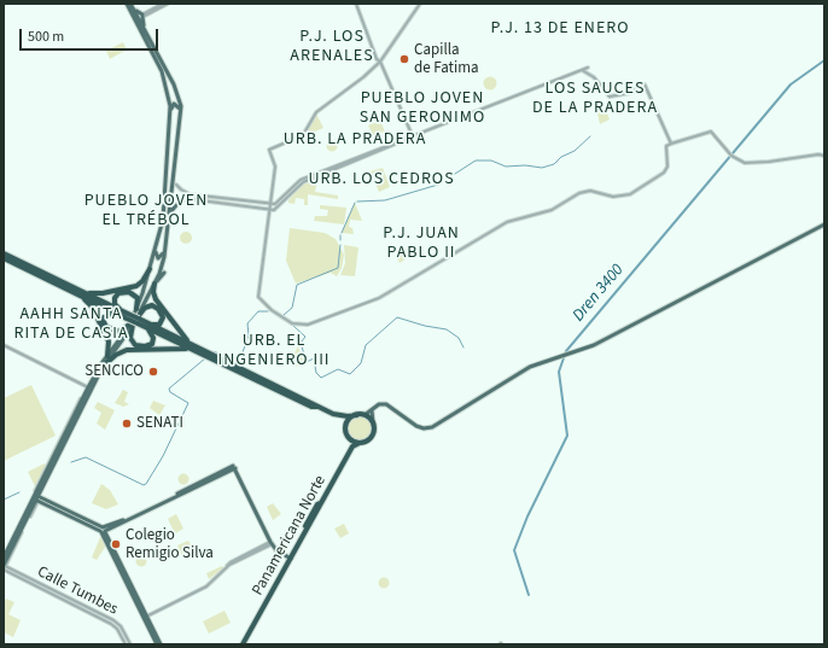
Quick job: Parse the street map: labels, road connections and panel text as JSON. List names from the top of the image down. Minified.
{"streets":{"highway":["Panamericana Norte"],"street":["Calle Tumbes"]},"districts":["P.J. 13 DE ENERO","P.J. LOS ARENALES","LOS SAUCES DE LA PRADERA","PUEBLO JOVEN SAN GERONIMO","URB. LA PRADERA","URB. LOS CEDROS","PUEBLO JOVEN EL TRÉBOL","P.J. JUAN PABLO II","AAHH SANTA RITA DE CASIA","URB. EL INGENIERO III"],"water":["Dren 3400"],"places":["Capilla de Fatima","SENCICO","SENATI","Colegio Remigio Silva"],"scale_bar":"500 m"}
